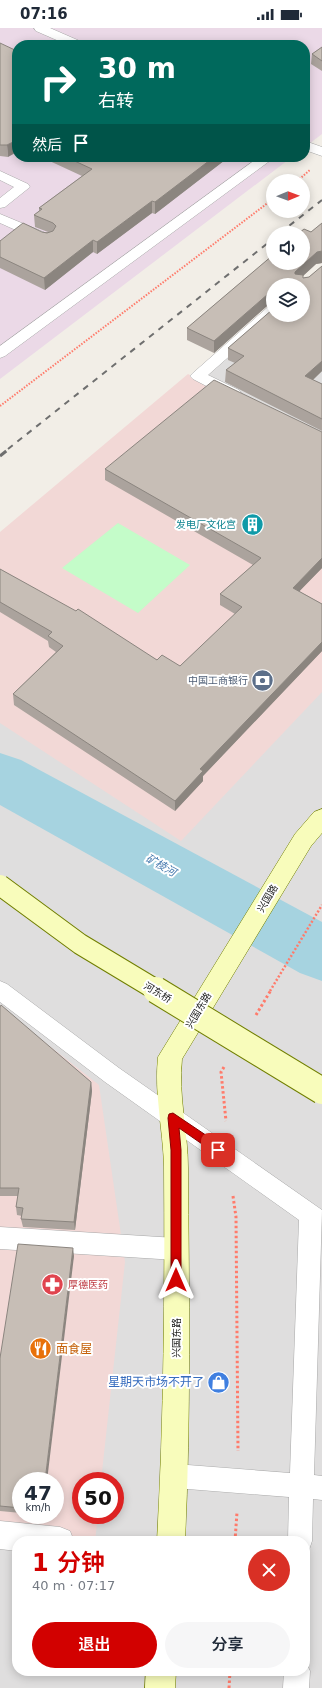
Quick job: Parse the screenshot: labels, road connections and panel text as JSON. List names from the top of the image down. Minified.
{"streets":{"main road":["兴国路","河东桥","兴国东路"]},"crossings":[["兴国路","兴国东路"]],"water":["矿棱河"],"places":{"building":["发电厂文化宫"],"bank":["中国工商银行"],"pharmacy":["厚德医药"],"restaurant":["面食屋"],"shop":["星期天市场不开了"]},"north":"right","page":{"status":"07:16","turn":["30 m","右转"],"then":"然后","speed":"47 km/h","limit":"50","heading":["1 分钟","40 m · 07:17"],"buttons":["退出","分享"]}}
